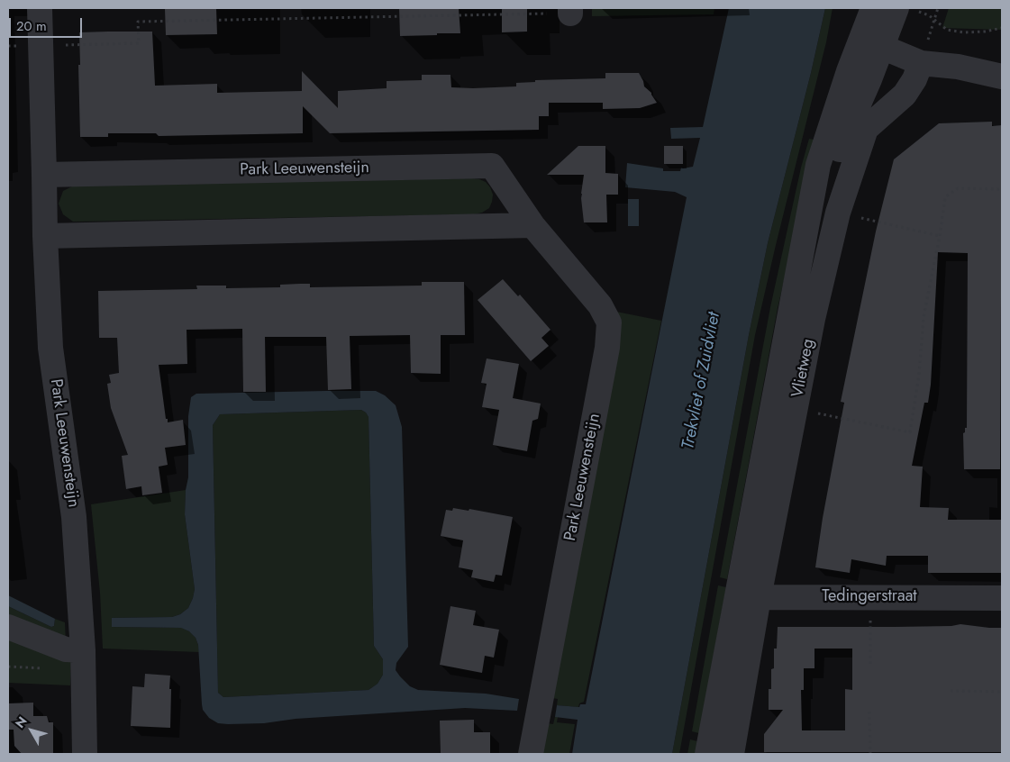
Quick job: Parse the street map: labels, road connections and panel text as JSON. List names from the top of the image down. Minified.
{"streets":{"street":["Park Leeuwensteijn","Vlietweg","Tedingerstraat"]},"crossings":[["Vlietweg","Tedingerstraat"]],"water":["Trekvliet of Zuidvliet"],"scale_bar":"20 m","north":"top left"}
